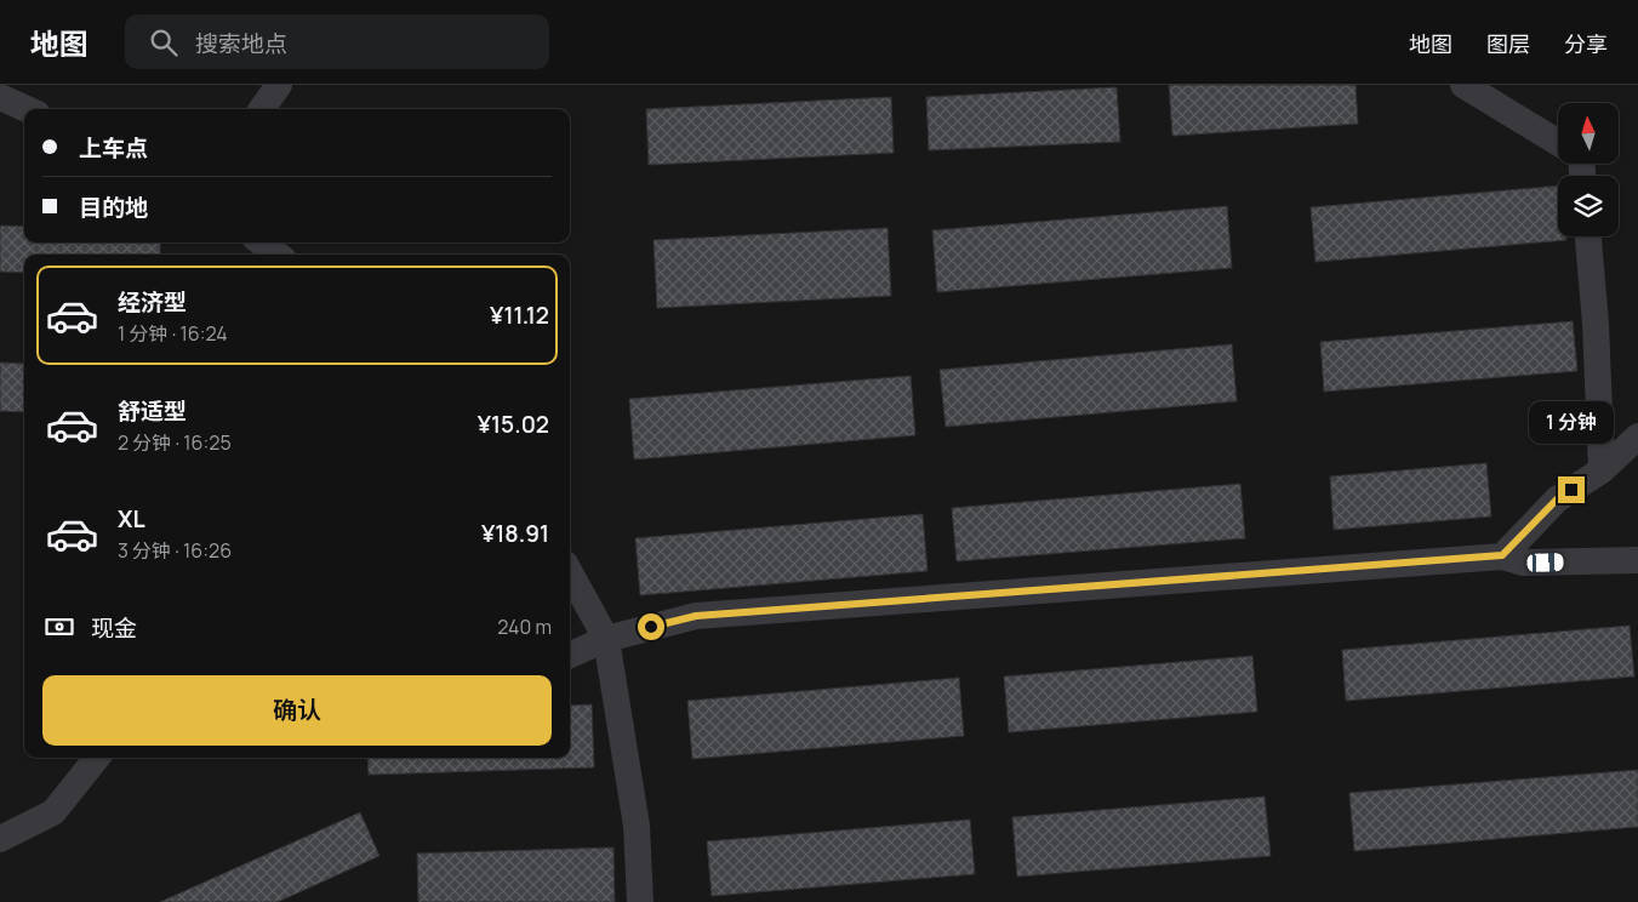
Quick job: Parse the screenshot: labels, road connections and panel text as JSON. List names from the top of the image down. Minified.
{"north":"top","page":{"header":"地图","search":"搜索地点","nav":["地图","图层","分享"],"banner":["上车点","目的地"],"list":[{"name":"经济型","note":"1 分钟 · 16:24","value":"¥11.12"},{"name":"舒适型","note":"2 分钟 · 16:25","value":"¥15.02"},{"name":"XL","note":"3 分钟 · 16:26","value":"¥18.91"}],"bubble":"1 分钟","pay":["现金","240 m"],"buttons":"确认"}}
